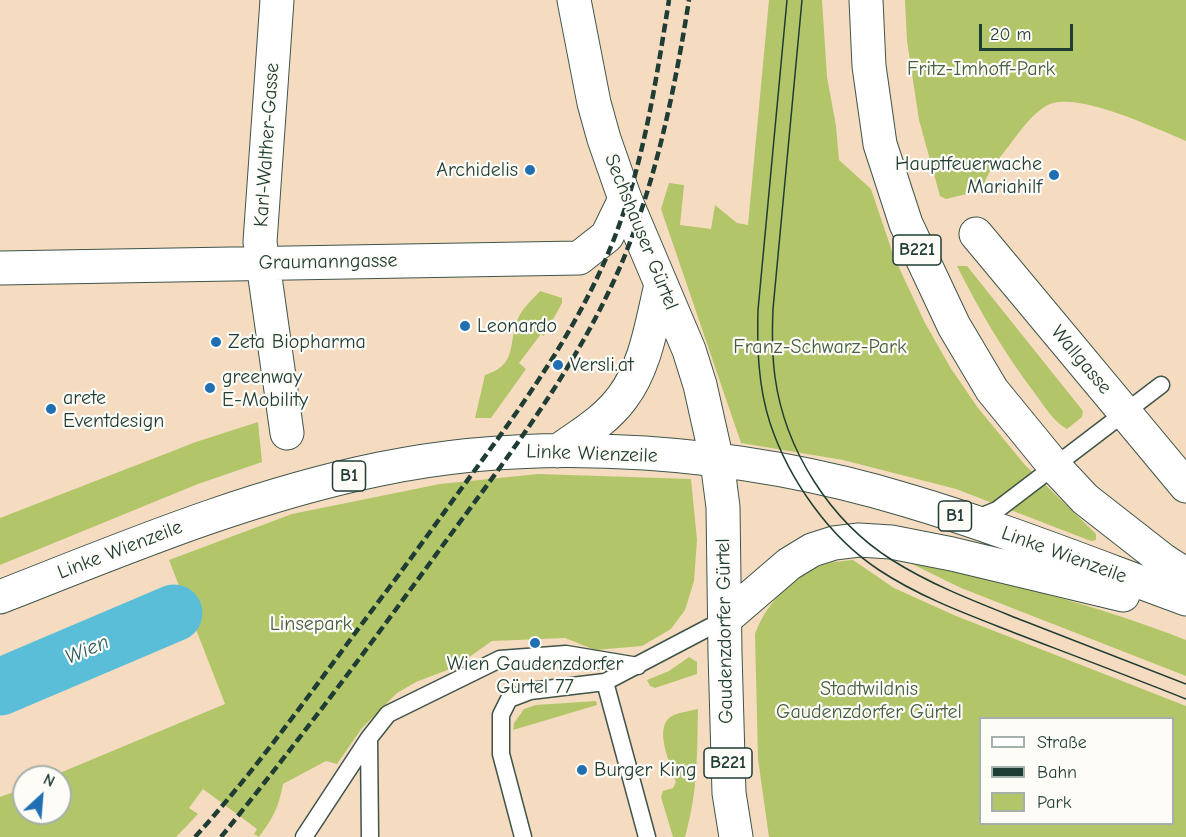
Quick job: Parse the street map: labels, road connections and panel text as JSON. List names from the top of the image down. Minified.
{"streets":{"main road":["Karl-Walther-Gasse","Sechshauser Gürtel","B221","Graumanngasse","Wallgasse","Linke Wienzeile","B1","Gaudenzdorfer Gürtel"]},"crossings":[["Karl-Walther-Gasse","Graumanngasse"],["Sechshauser Gürtel","Graumanngasse"],["Sechshauser Gürtel","Linke Wienzeile"],["Sechshauser Gürtel","Gaudenzdorfer Gürtel"],["Linke Wienzeile","Gaudenzdorfer Gürtel"]],"water":["Wien"],"parks":["Fritz-Imhoff-Park","Franz-Schwarz-Park","Linsepark","Stadtwildnis Gaudenzdorfer Gürtel"],"places":["Archidelis","Hauptfeuerwache Mariahilf","Leonardo","Zeta Biopharma","Versli.at","greenway E-Mobility","arete Eventdesign","Wien Gaudenzdorfer Gürtel 77","Burger King"],"legend":["Straße","Bahn","Park"],"scale_bar":"20 m","north":"top right"}
